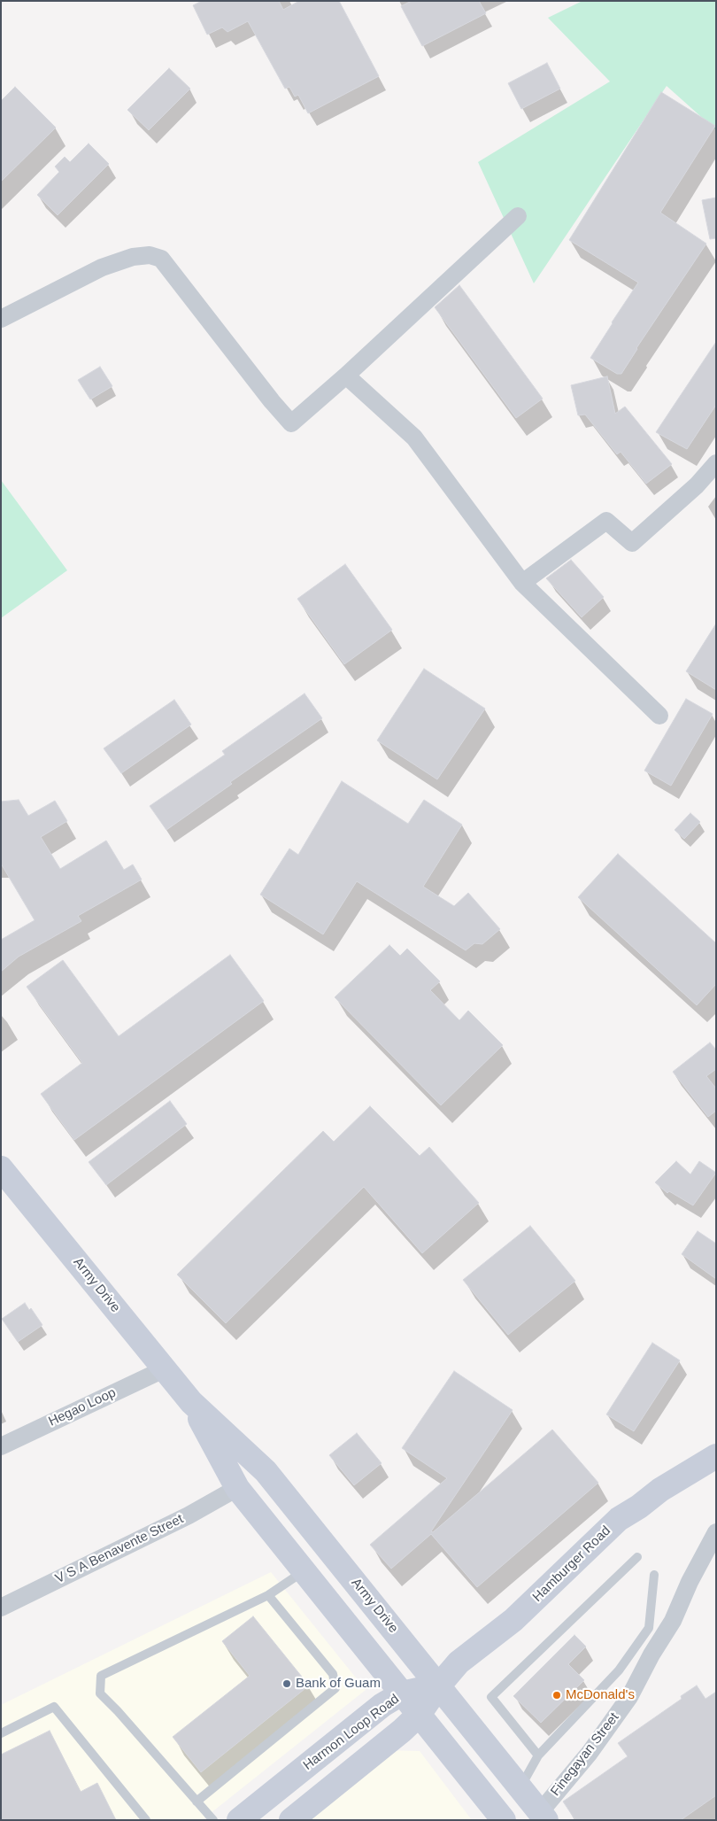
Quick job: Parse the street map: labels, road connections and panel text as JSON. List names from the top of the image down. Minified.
{"streets":{"main road":["Army Drive","Hamburger Road","Harmon Loop Road"],"street":["Hegao Loop","V S A Benavente Street","Finegayan Street"]},"crossings":[["Army Drive","Hegao Loop"],["Army Drive","V S A Benavente Street"],["Army Drive","Hamburger Road"],["Army Drive","Harmon Loop Road"],["Army Drive","Finegayan Street"],["Hamburger Road","Harmon Loop Road"]],"places":["Bank of Guam","McDonald's"]}
